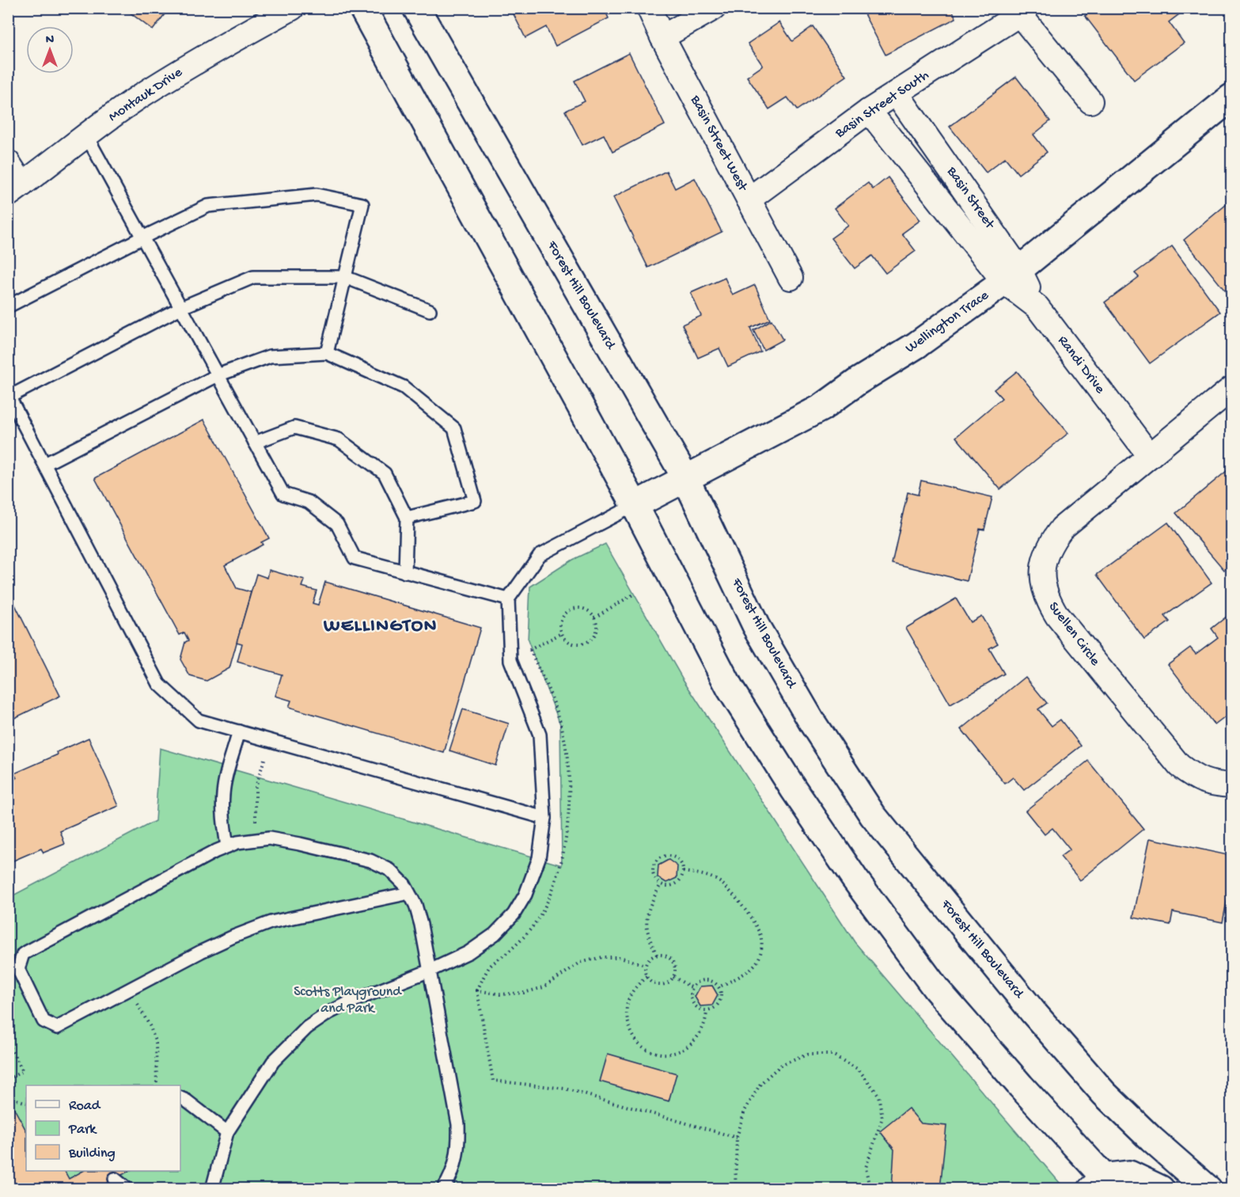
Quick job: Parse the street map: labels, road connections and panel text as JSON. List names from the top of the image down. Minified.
{"streets":{"main road":["Forest Hill Boulevard","Wellington Trace"],"street":["Montauk Drive","Basin Street South","Basin Street West","Basin Street","Randi Drive","Suellen Circle"]},"crossings":[["Basin Street South","Basin Street West"],["Basin Street South","Basin Street"],["Basin Street","Wellington Trace"],["Basin Street","Randi Drive"],["Forest Hill Boulevard","Wellington Trace"],["Wellington Trace","Randi Drive"],["Randi Drive","Suellen Circle"]],"districts":["WELLINGTON"],"parks":["Scotts Playground and Park"],"legend":["Road","Park","Building"],"north":"top"}
